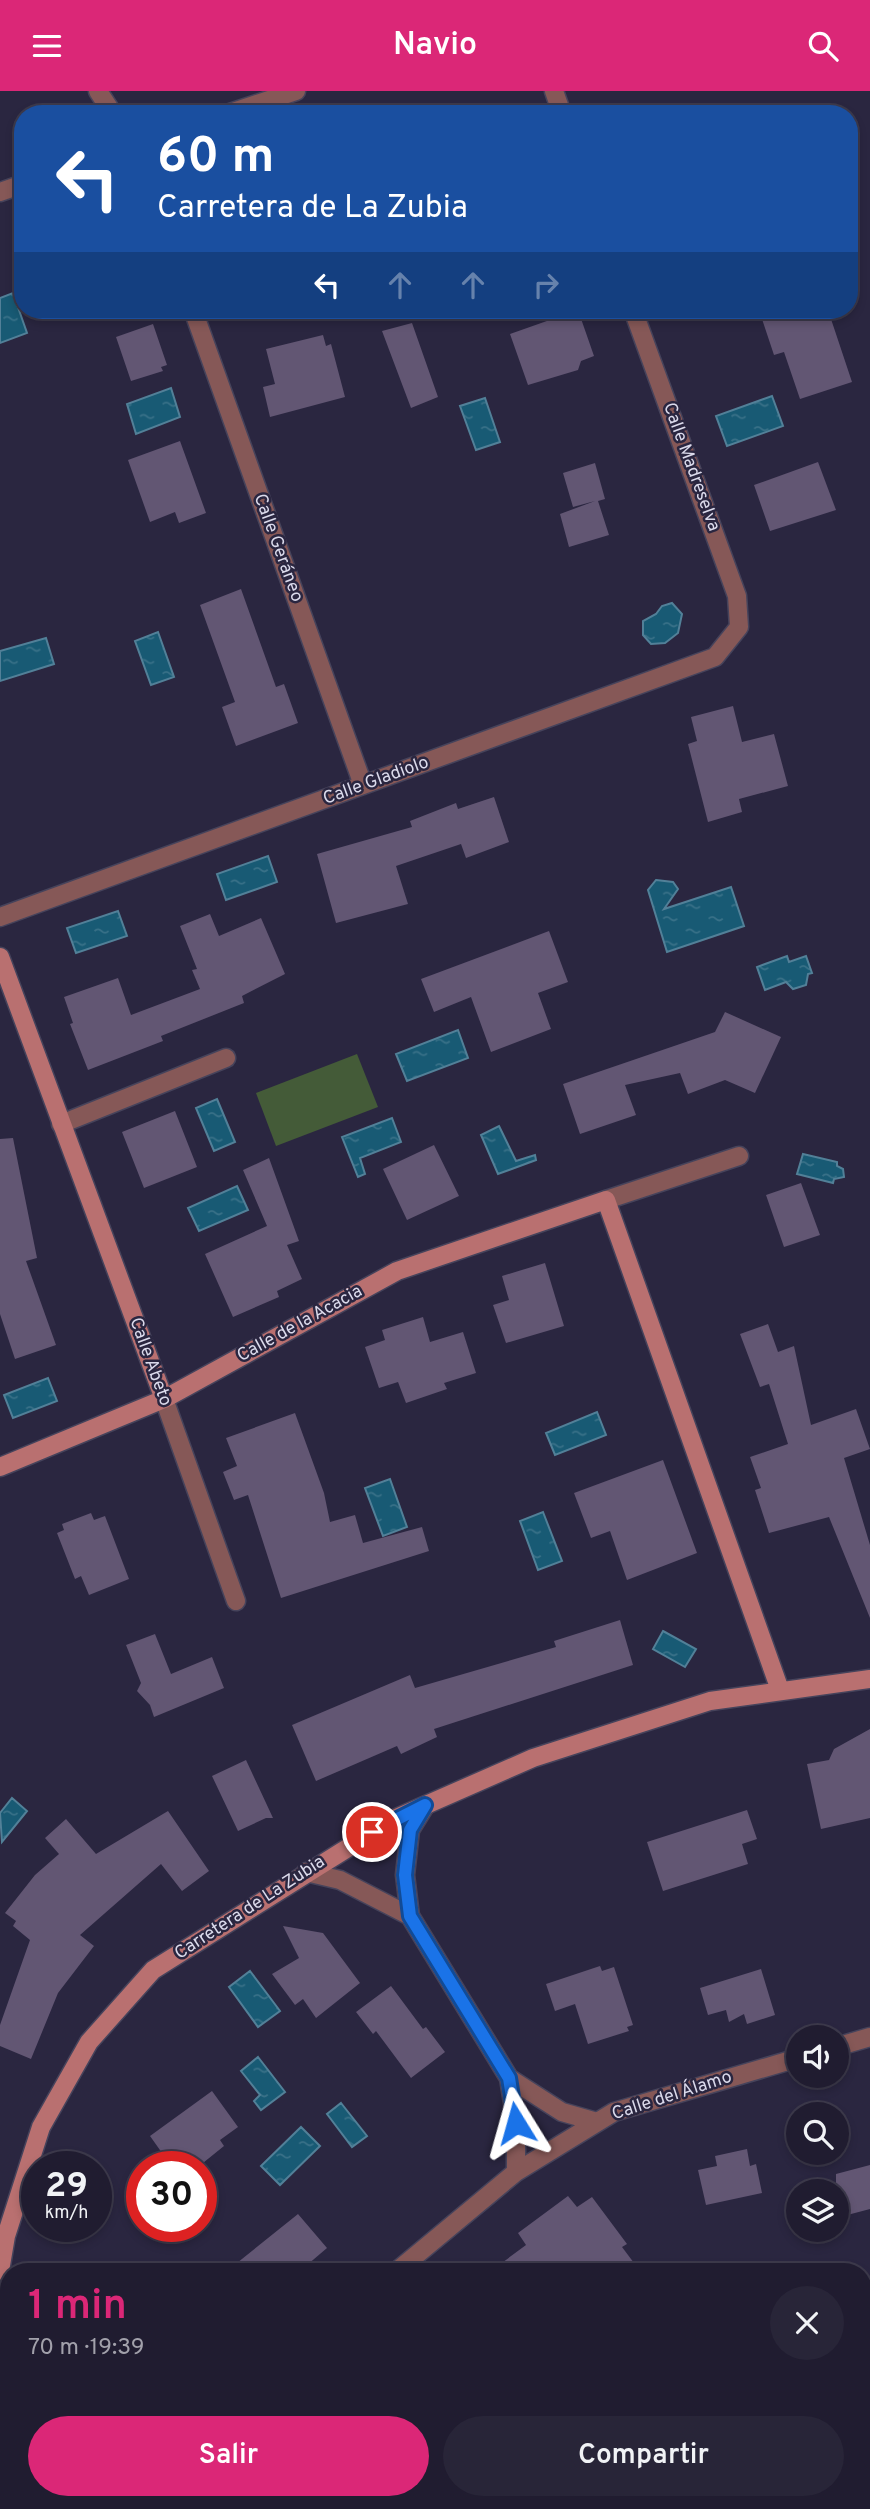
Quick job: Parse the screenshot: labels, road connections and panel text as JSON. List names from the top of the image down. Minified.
{"streets":{"street":["Calle Madreselva","Calle Geráneo","Calle Gladiolo","Calle de la Acacia","Calle Abeto","Carretera de La Zubia","Calle del Álamo"]},"crossings":[["Calle Madreselva","Calle Gladiolo"],["Calle Geráneo","Calle Gladiolo"],["Calle de la Acacia","Calle Abeto"]],"page":{"header":"Navio","turn":["60 m","Carretera de La Zubia"],"speed":"29 km/h","limit":"30","heading":["1 min","70 m · 19:39"],"buttons":["Salir","Compartir"]}}
